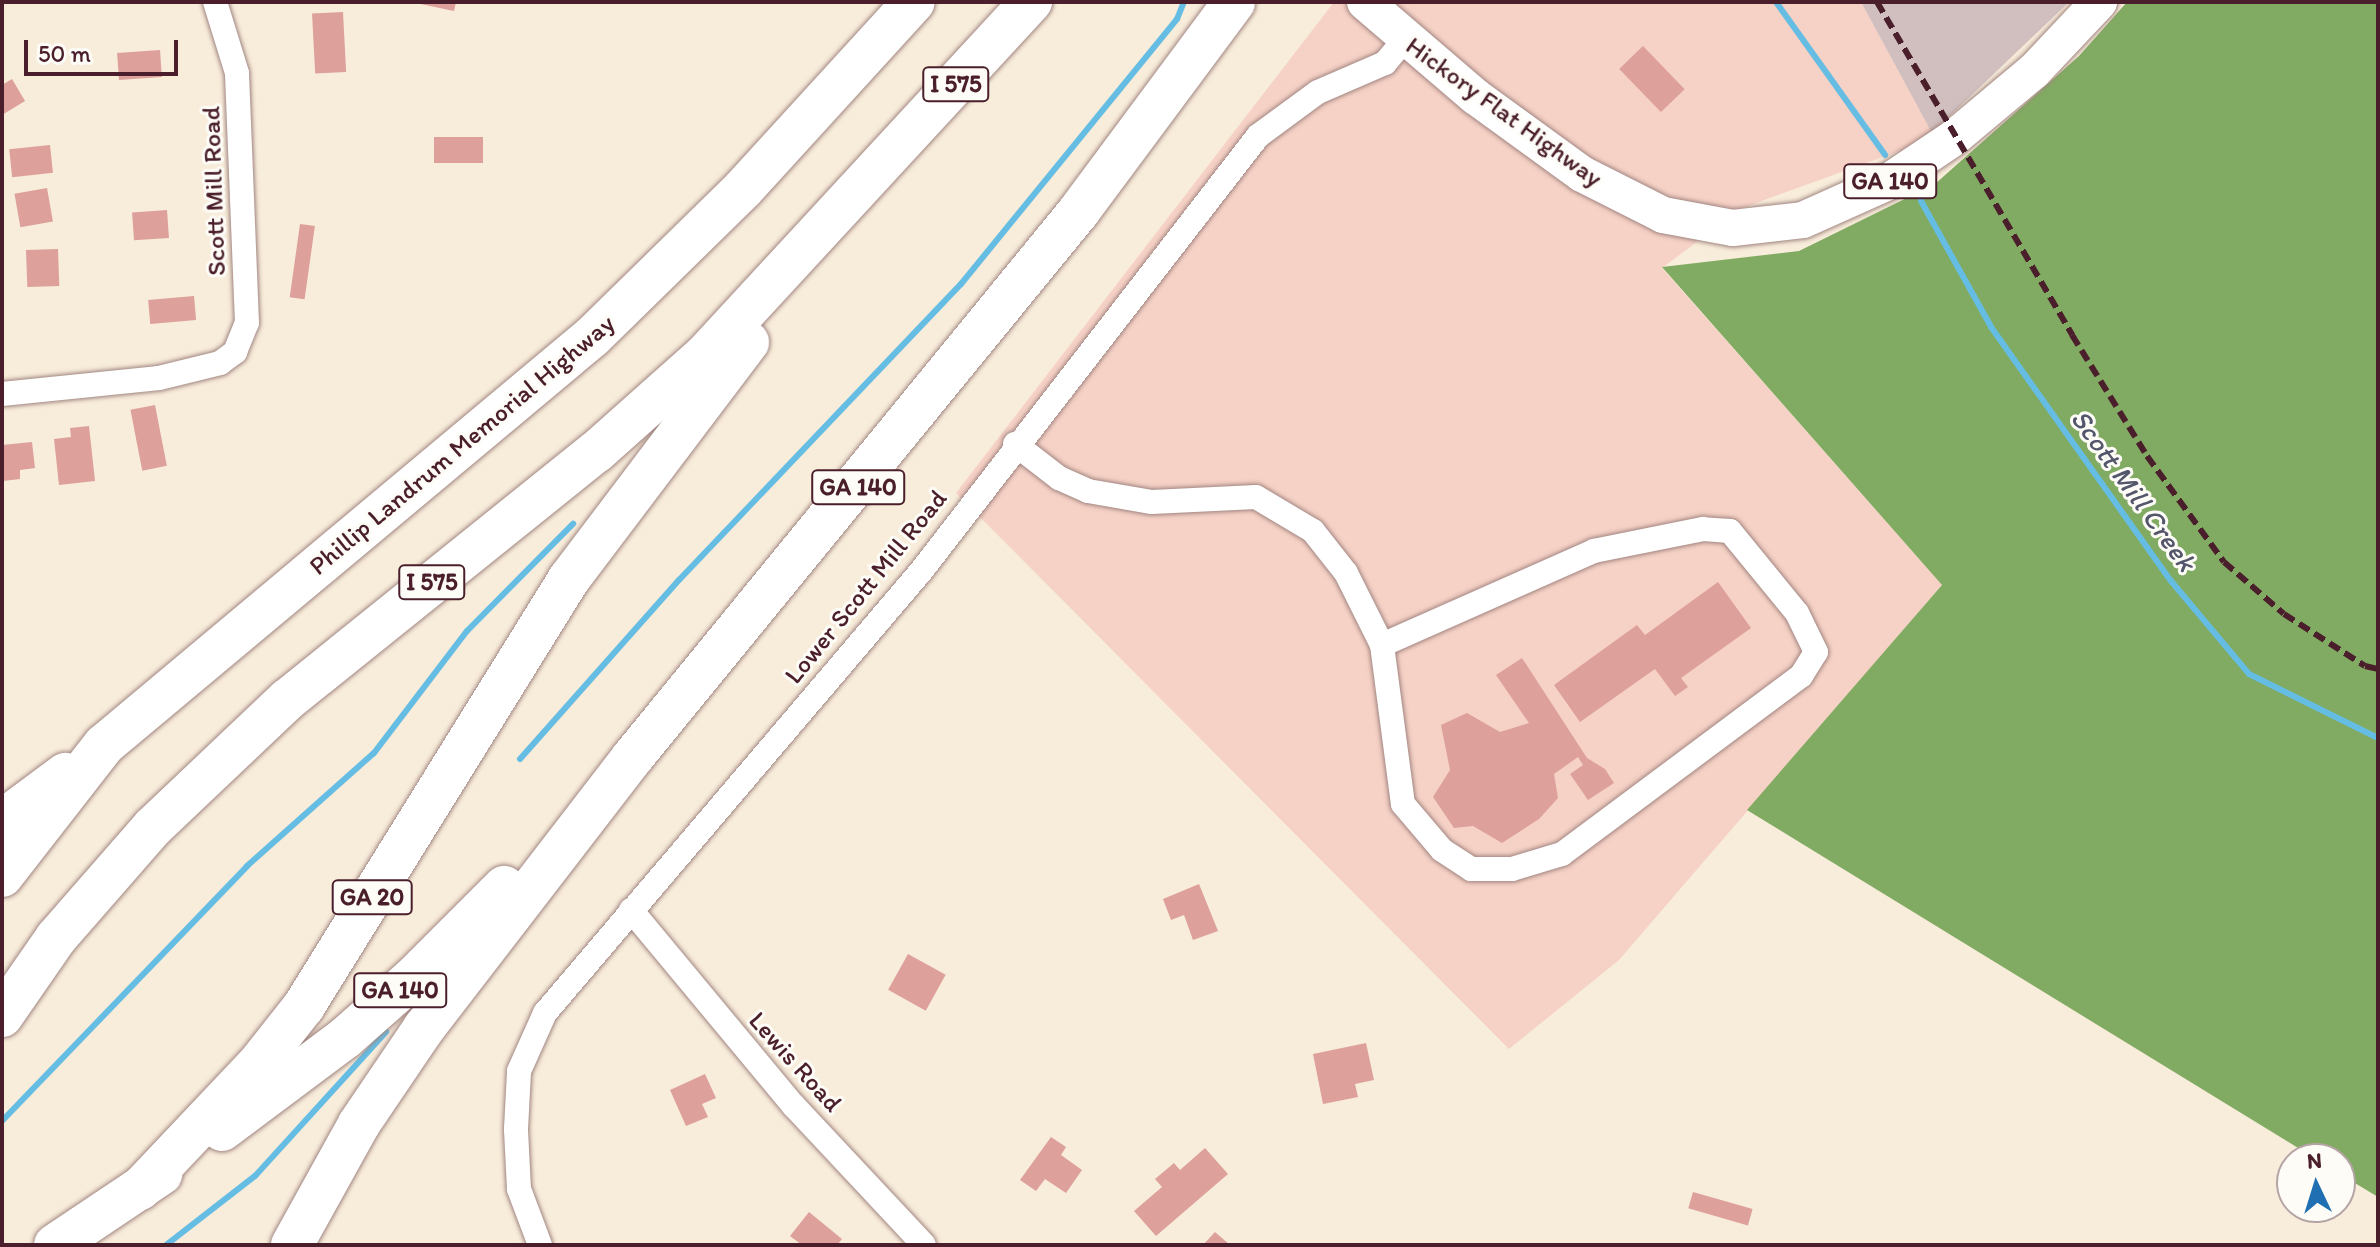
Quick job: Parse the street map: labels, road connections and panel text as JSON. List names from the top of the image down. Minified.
{"streets":{"highway":["I 575","GA 140","Phillip Landrum Memorial Highway","GA 20"],"main road":["Hickory Flat Highway"],"street":["Scott Mill Road","Lower Scott Mill Road","Lewis Road"]},"crossings":[["I 575","GA 20"],["Hickory Flat Highway","Lower Scott Mill Road"],["GA 140","GA 20"],["Lower Scott Mill Road","Lewis Road"]],"water":["Scott Mill Creek"],"scale_bar":"50 m","north":"top"}
